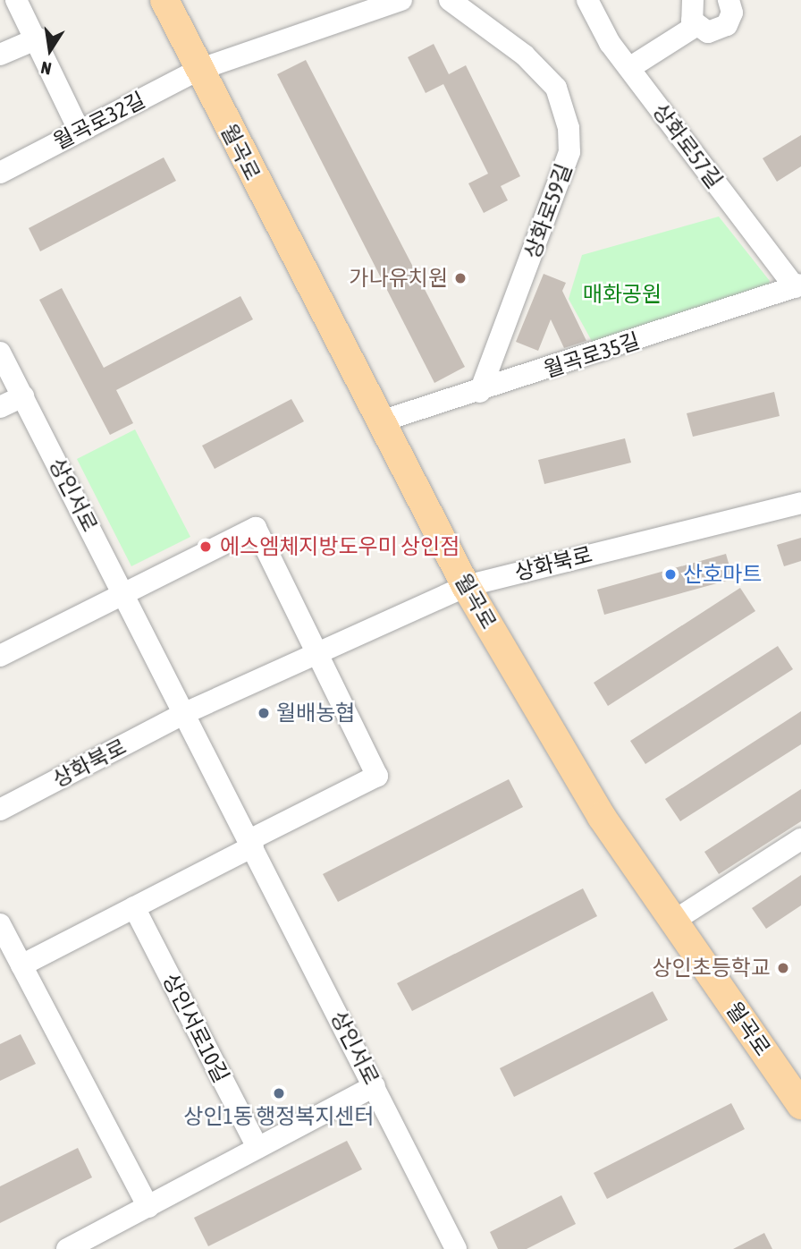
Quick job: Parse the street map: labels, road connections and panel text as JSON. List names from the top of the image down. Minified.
{"streets":{"main road":["월곡로"],"street":["월곡로32길","상화로57길","상화로59길","월곡로35길","상인서로","상화북로","상인서로10길"]},"crossings":[["월곡로32길","월곡로"],["상화로57길","월곡로35길"],["월곡로","월곡로35길"],["월곡로","상화북로"],["상화로59길","월곡로35길"],["상인서로","상화북로"]],"parks":["매화공원"],"places":["가나유치원","에스엠체지방도우미 상인점","산호마트","월배농협","상인초등학교","상인1동 행정복지센터"],"north":"bottom"}
